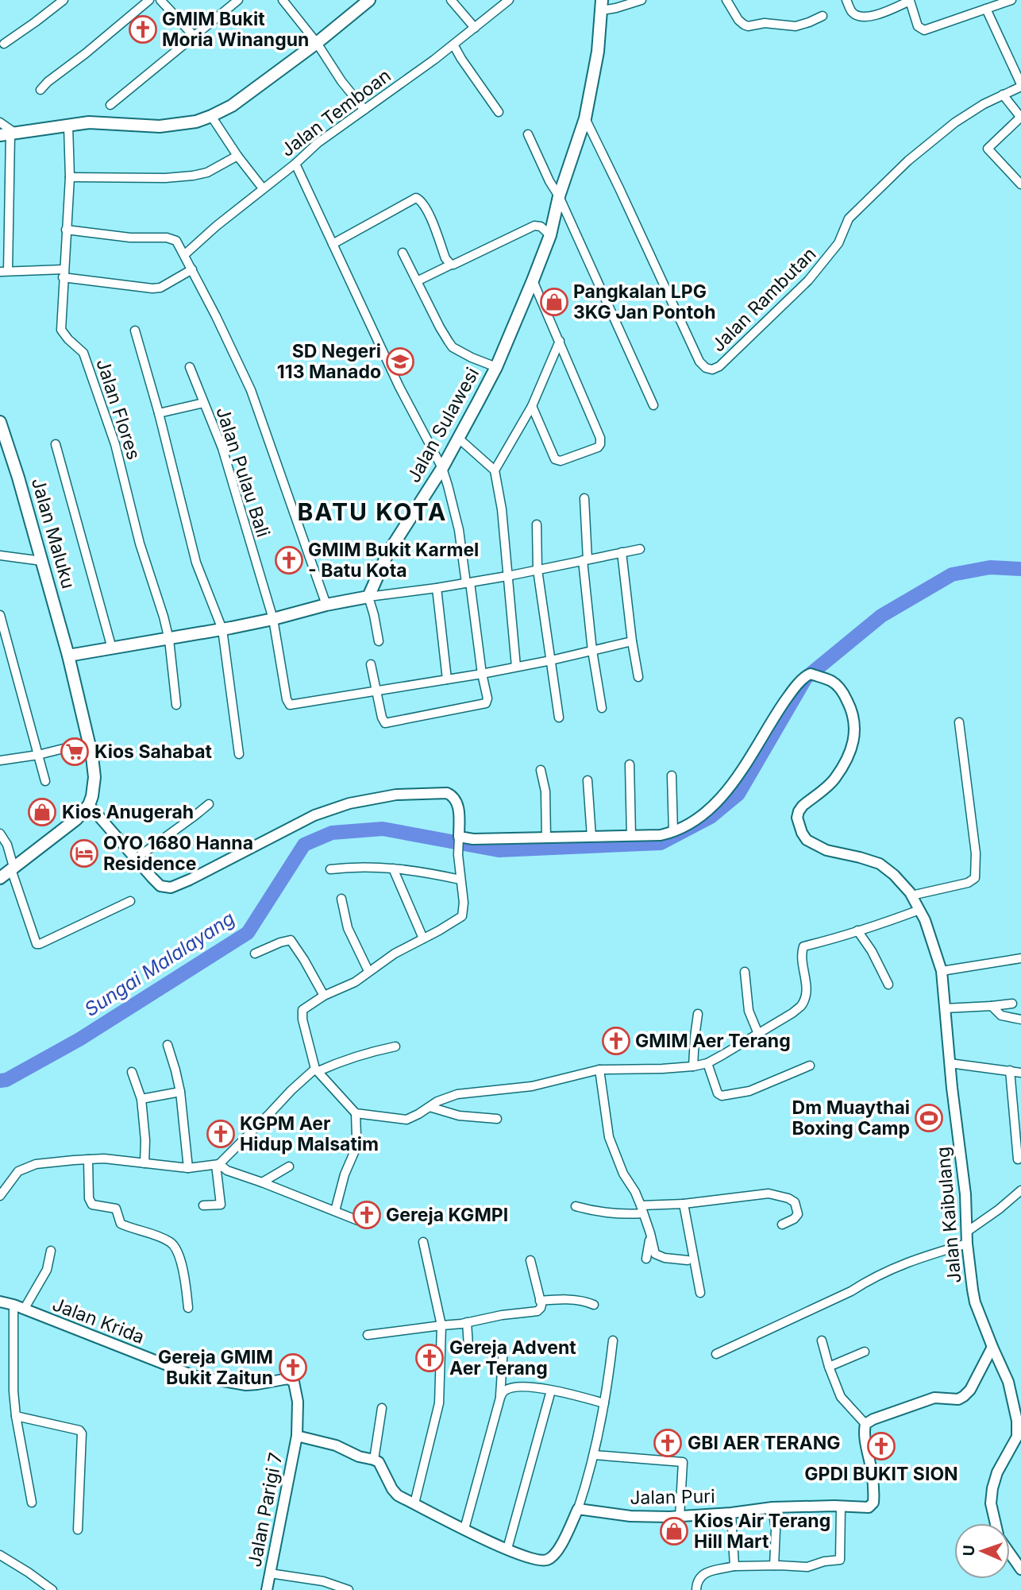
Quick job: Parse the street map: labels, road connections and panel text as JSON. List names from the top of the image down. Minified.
{"streets":{"main road":["Jalan Sulawesi","Jalan Maluku"],"street":["Jalan Temboan","Jalan Rambutan","Jalan Flores","Jalan Pulau Bali","Jalan Kaibulang","Jalan Krida","Jalan Puri","Jalan Parigi 7"]},"crossings":[["Jalan Rambutan","Jalan Sulawesi"],["Jalan Krida","Jalan Parigi 7"]],"districts":["BATU KOTA"],"water":["Sungai Malalayang"],"places":{"church":["GMIM Bukit Moria Winangun","GMIM Bukit Karmel - Batu Kota","GMIM Aer Terang","KGPM Aer Hidup Malsatim","Gereja KGMPI","Gereja Advent Aer Terang","Gereja GMIM Bukit Zaitun","GBI AER TERANG","GPDI BUKIT SION"],"shop":["Pangkalan LPG 3KG Jan Pontoh","Kios Anugerah","Kios Air Terang Hill Mart"],"school or university":["SD Negeri 113 Manado"],"supermarket":["Kios Sahabat"],"hotel":["OYO 1680 Hanna Residence"],"sports":["Dm Muaythai Boxing Camp"]},"north":"left"}
